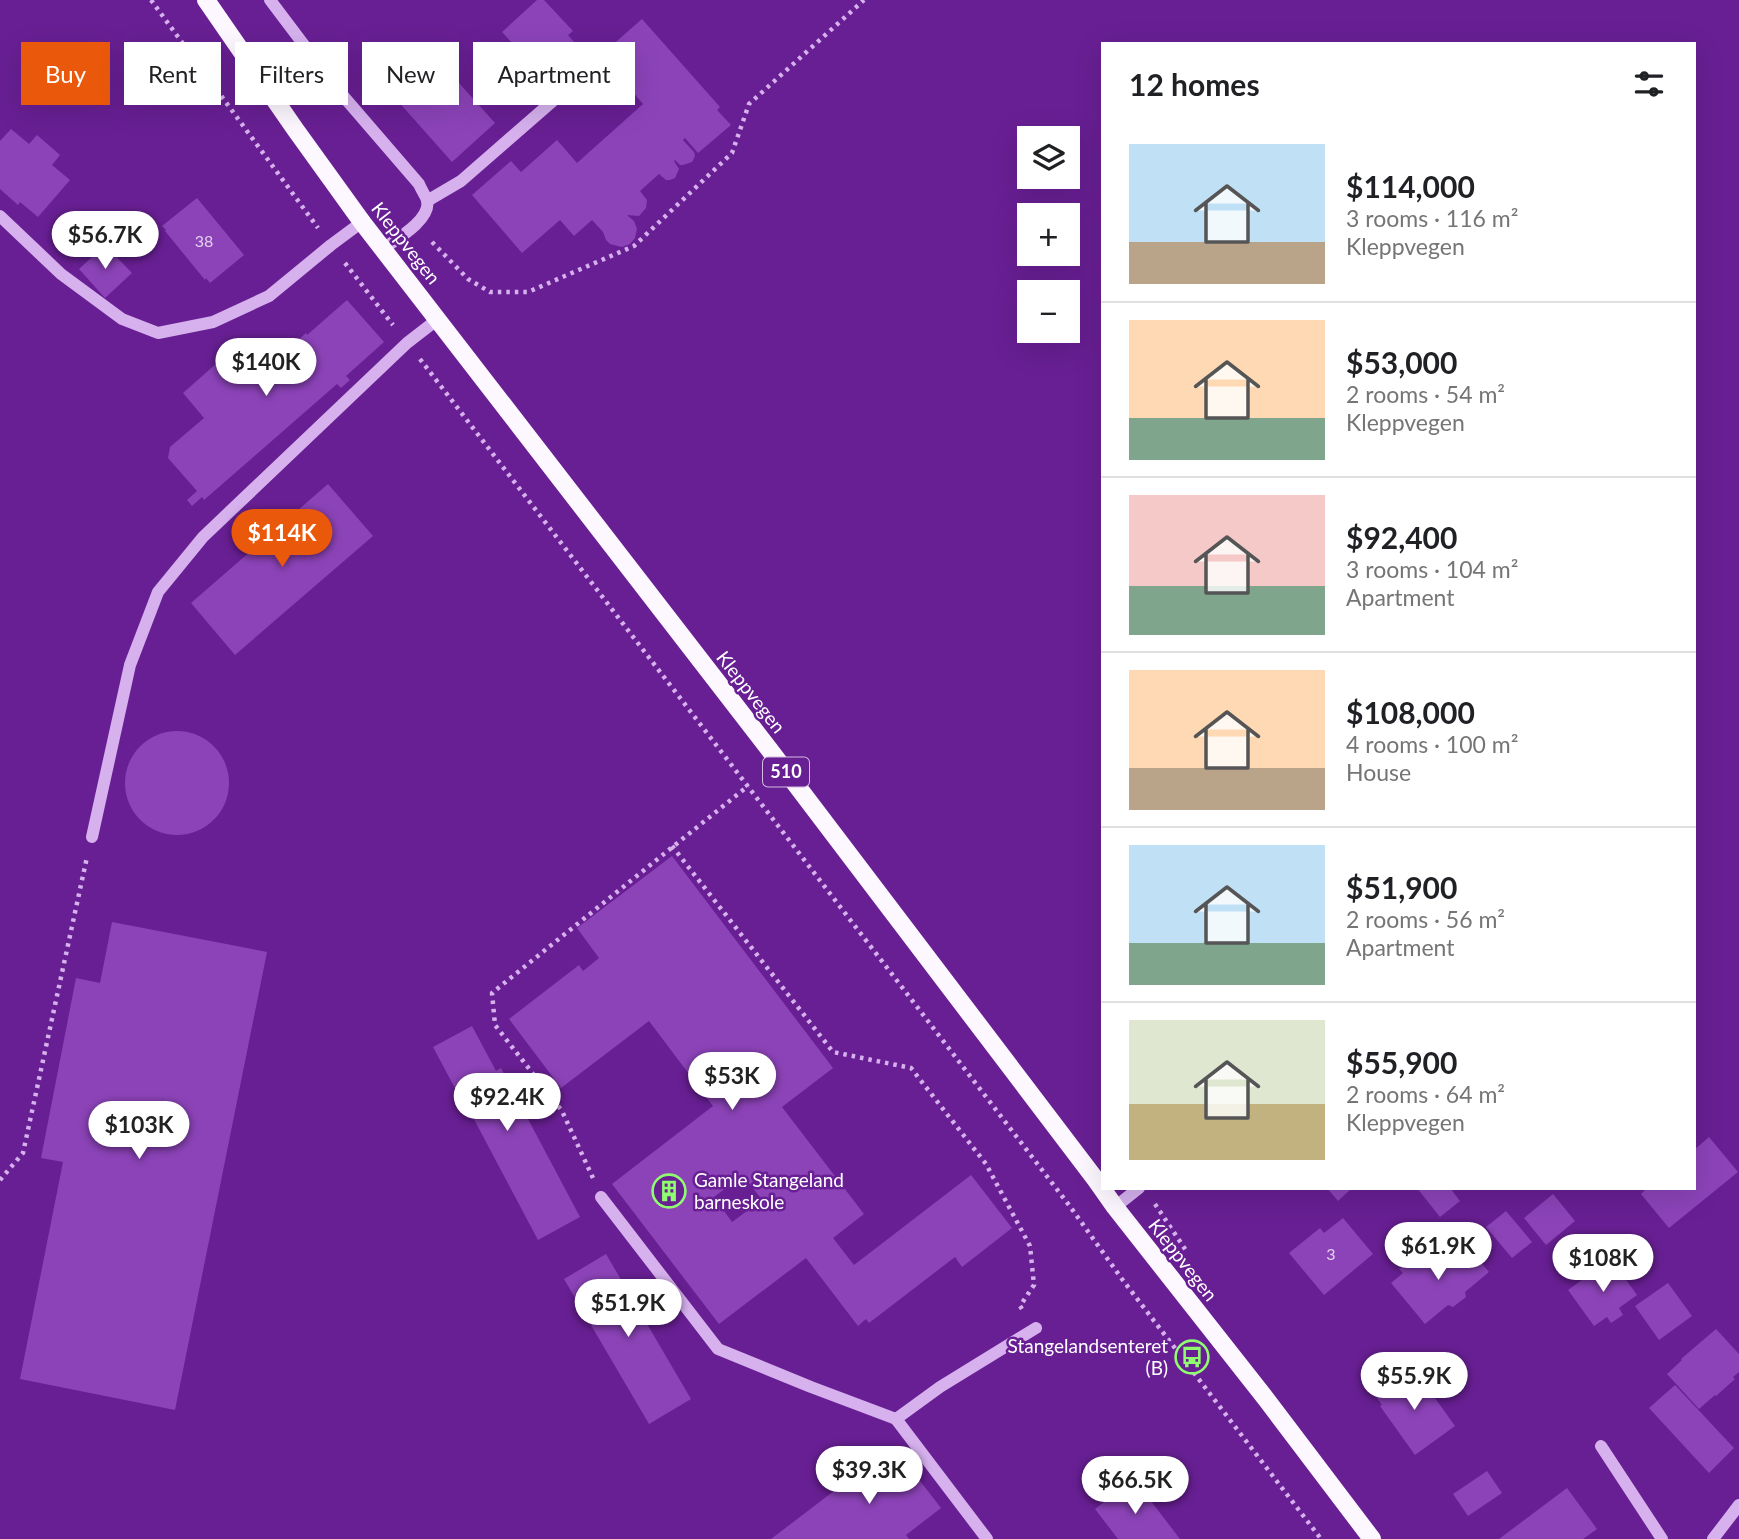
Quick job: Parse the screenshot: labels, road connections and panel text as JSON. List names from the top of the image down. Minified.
{"streets":{"main road":["Kleppvegen","510"]},"places":{"building":["Gamle Stangeland barneskole"],"bus stop":["Stangelandsenteret (B)"]},"house_numbers":["38","3"],"page":{"chip":["Buy","Rent","Filters","New","Apartment"],"heading":"12 homes","map_buttons":["+","−"],"list":[{"name":"$114,000","note":"3 rooms · 116 m² · Kleppvegen"},{"name":"$53,000","note":"2 rooms · 54 m² · Kleppvegen"},{"name":"$92,400","note":"3 rooms · 104 m² · Apartment"},{"name":"$108,000","note":"4 rooms · 100 m² · House"},{"name":"$51,900","note":"2 rooms · 56 m² · Apartment"},{"name":"$55,900","note":"2 rooms · 64 m² · Kleppvegen"}],"price":["$56.7K","$140K","$114K","$53K","$92.4K","$103K","$61.9K","$108K","$51.9K","$55.9K","$39.3K","$66.5K"]}}
